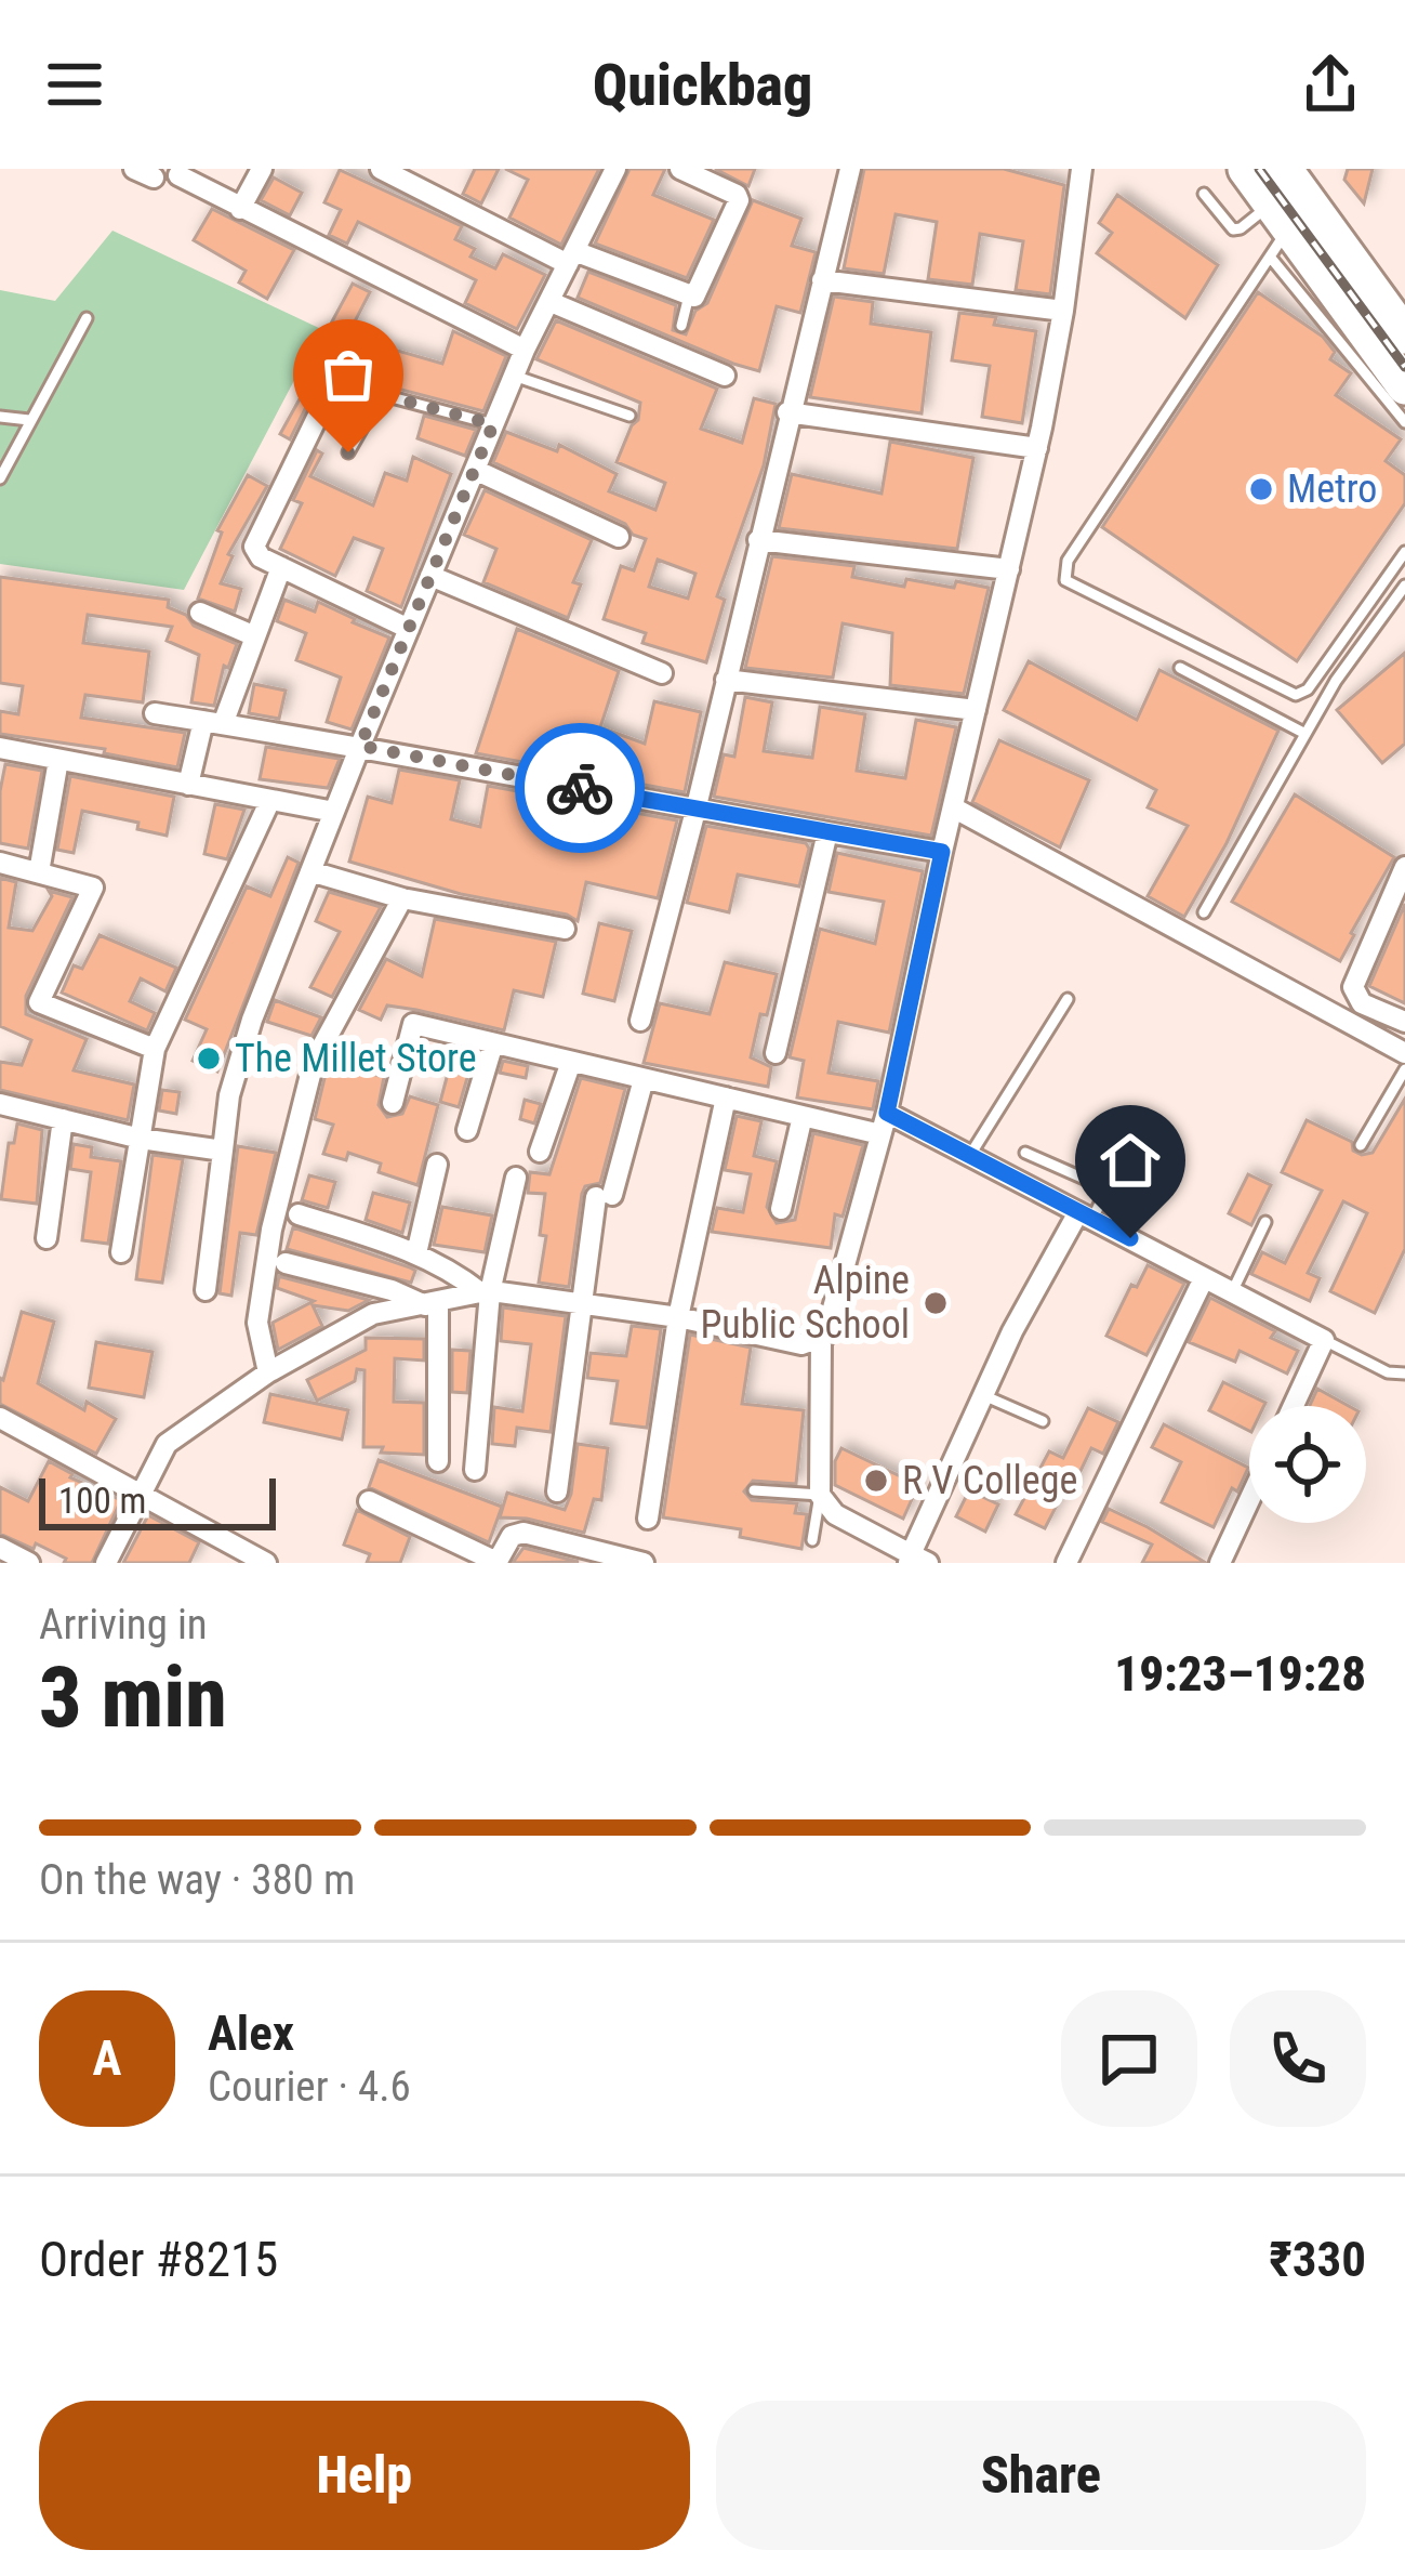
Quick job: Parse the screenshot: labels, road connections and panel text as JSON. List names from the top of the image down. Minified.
{"places":["Metro","The Millet Store","Alpine Public School","R V College"],"scale_bar":"100 m","page":{"header":"Quickbag","scale":"100 m","heading":["3 min","Arriving in","19:23–19:28"],"panel":["Alex","Courier · 4.6","Order #8215","₹330"],"bar":"On the way · 380 m","round":"A","buttons":["Help","Share"]}}
